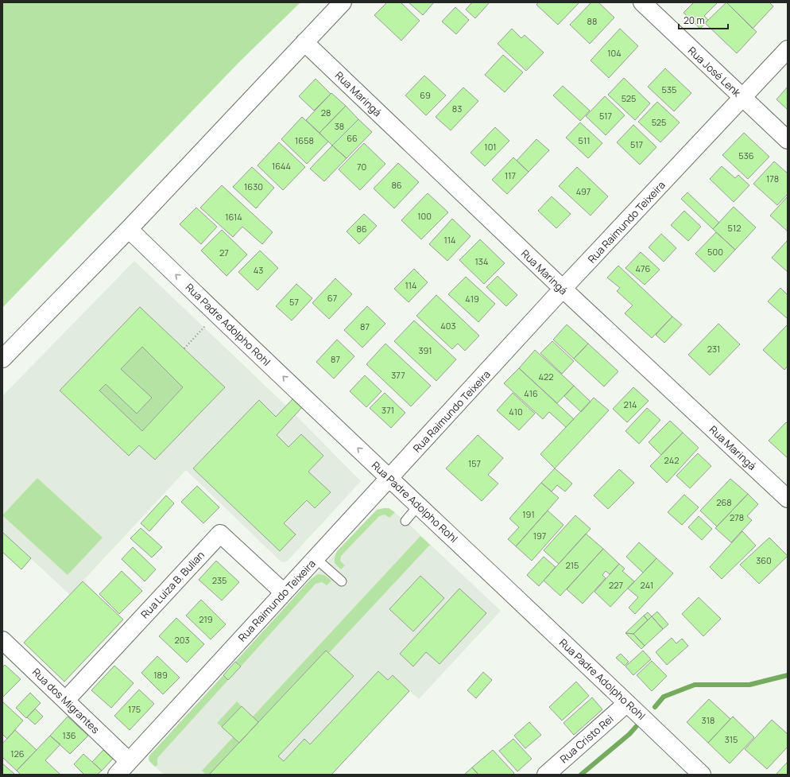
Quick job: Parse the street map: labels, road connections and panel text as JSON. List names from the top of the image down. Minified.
{"streets":{"street":["Rua José Lenk","Rua Maringá","Rua Raimundo Teixeira","Rua Padre Adolpho Rohl","Rua Luiza B. Bulian","Rua dos Migrantes","Rua Cristo Rei"]},"crossings":[["Rua José Lenk","Rua Raimundo Teixeira"],["Rua Maringá","Rua Raimundo Teixeira"],["Rua Raimundo Teixeira","Rua Padre Adolpho Rohl"],["Rua Raimundo Teixeira","Rua Luiza B. Bulian"],["Rua Raimundo Teixeira","Rua dos Migrantes"],["Rua Padre Adolpho Rohl","Rua Cristo Rei"],["Rua Luiza B. Bulian","Rua dos Migrantes"]],"one_way":["Rua Padre Adolpho Rohl"],"house_numbers":["88","104","535","69","525","83","28","517","525","38","66","1658","511","517","101","536","1644","70","117","178","86","1630","497","100","1614","512","86","114","500","27","134","476","43","114","67","419","57","403","87","231","391","87","377","422","416","214","371","410","242","157","268","191","278","197","360","215","235","227","241","219","203","189","175","318","136","315","126"],"scale_bar":"20 m"}
